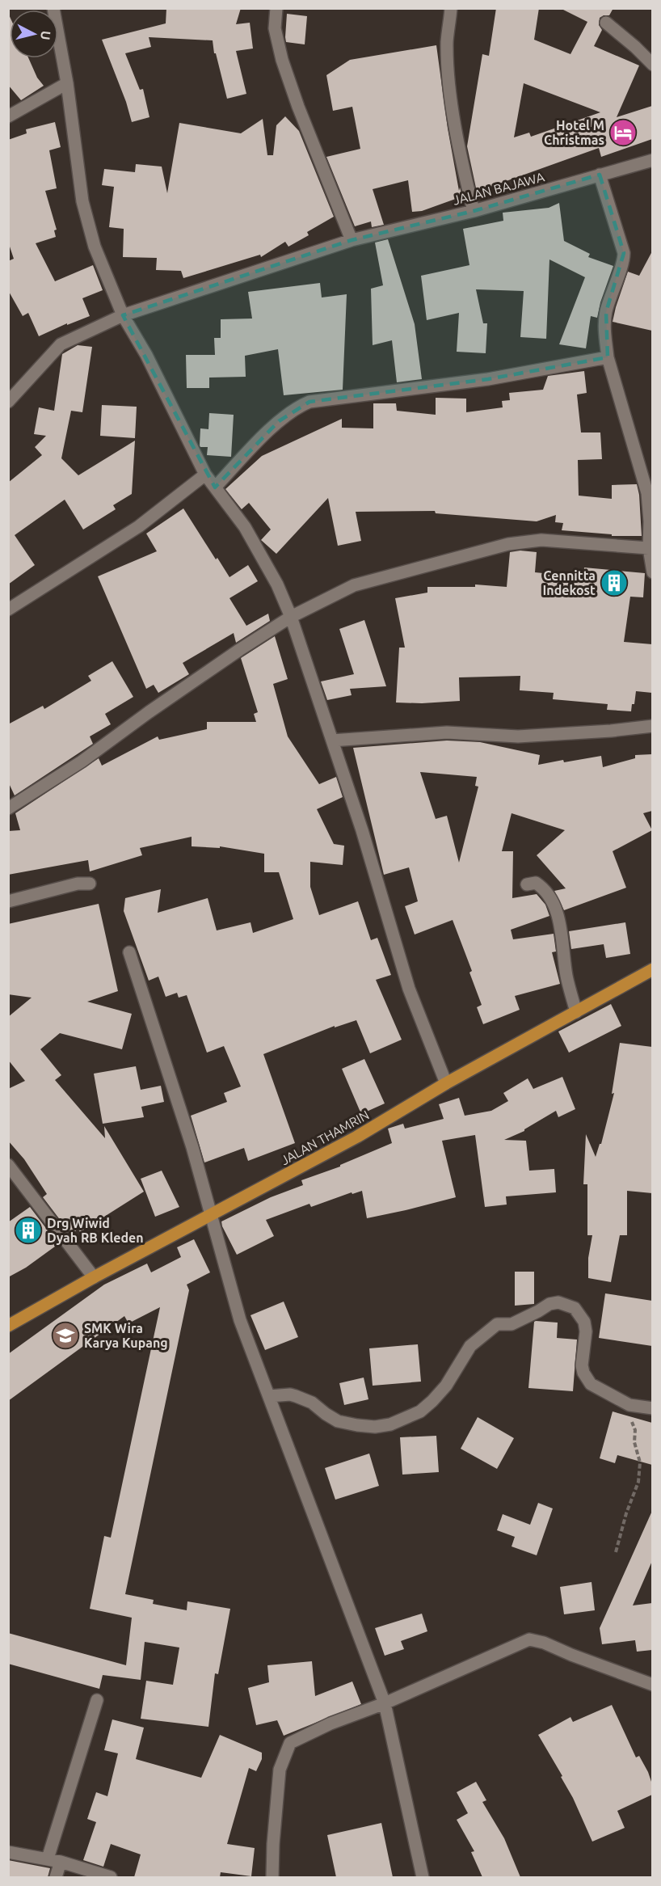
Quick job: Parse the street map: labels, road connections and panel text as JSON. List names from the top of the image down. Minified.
{"streets":{"main road":["JALAN THAMRIN"],"street":["JALAN BAJAWA"]},"places":{"hotel":["Hotel M Christmas"],"building":["Cennitta Indekost","Drg Wiwid Dyah RB Kleden"],"school or university":["SMK Wira Karya Kupang"]},"north":"right"}
